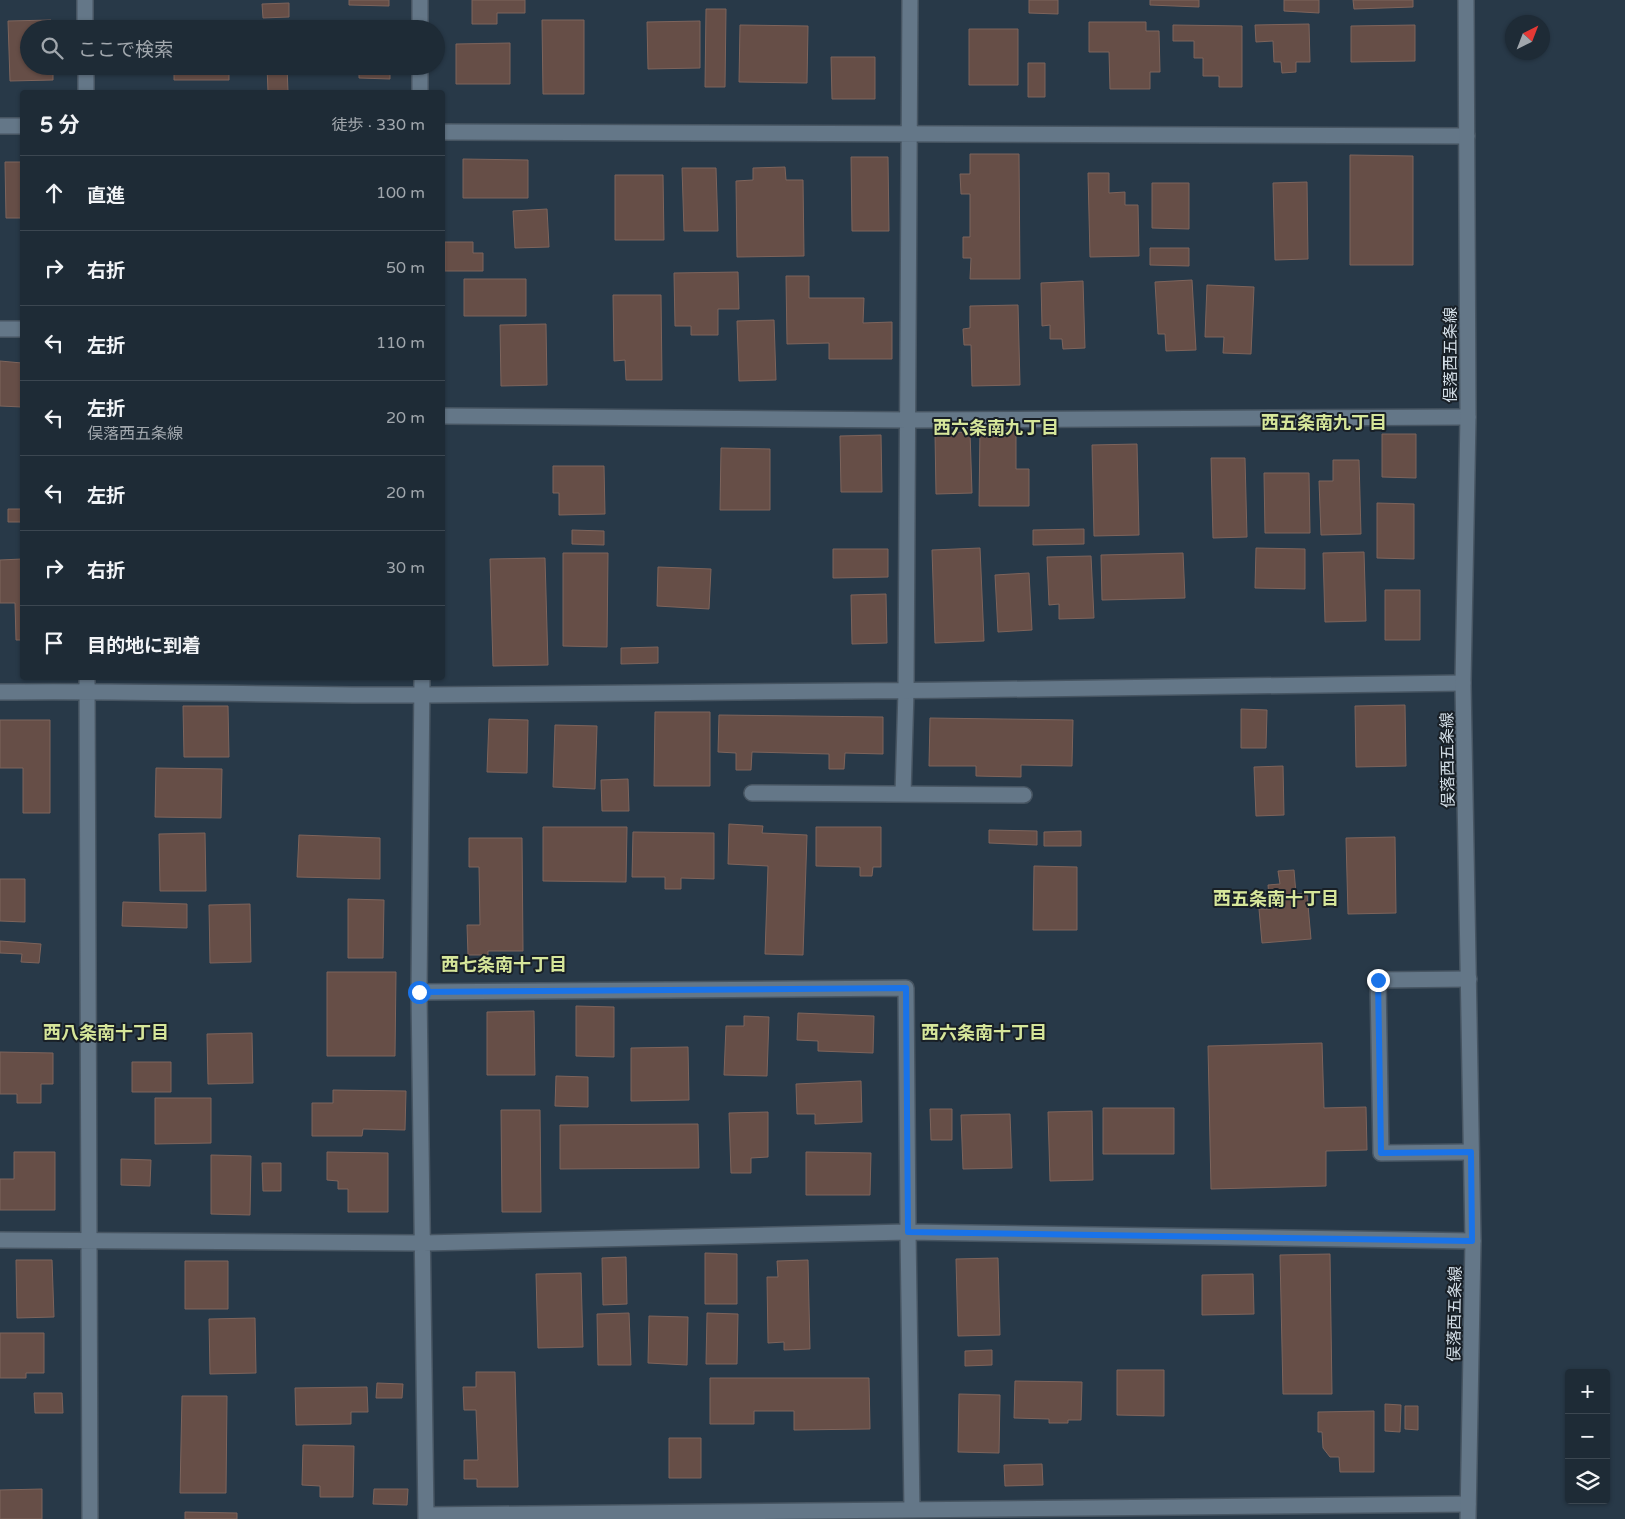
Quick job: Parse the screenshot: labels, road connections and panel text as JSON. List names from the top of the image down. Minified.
{"streets":{"street":["俣落西五条線"]},"districts":["西五条南九丁目","西六条南九丁目","西五条南十丁目","西七条南十丁目","西八条南十丁目","西六条南十丁目"],"north":"top right","page":{"search":"ここで検索","heading":["5 分","徒歩 · 330 m"],"list":[["直進","100 m"],["右折","50 m"],["左折","110 m"],["左折","俣落西五条線","20 m"],["左折","20 m"],["右折","30 m"],"目的地に到着"],"map_buttons":["+","−"]}}
